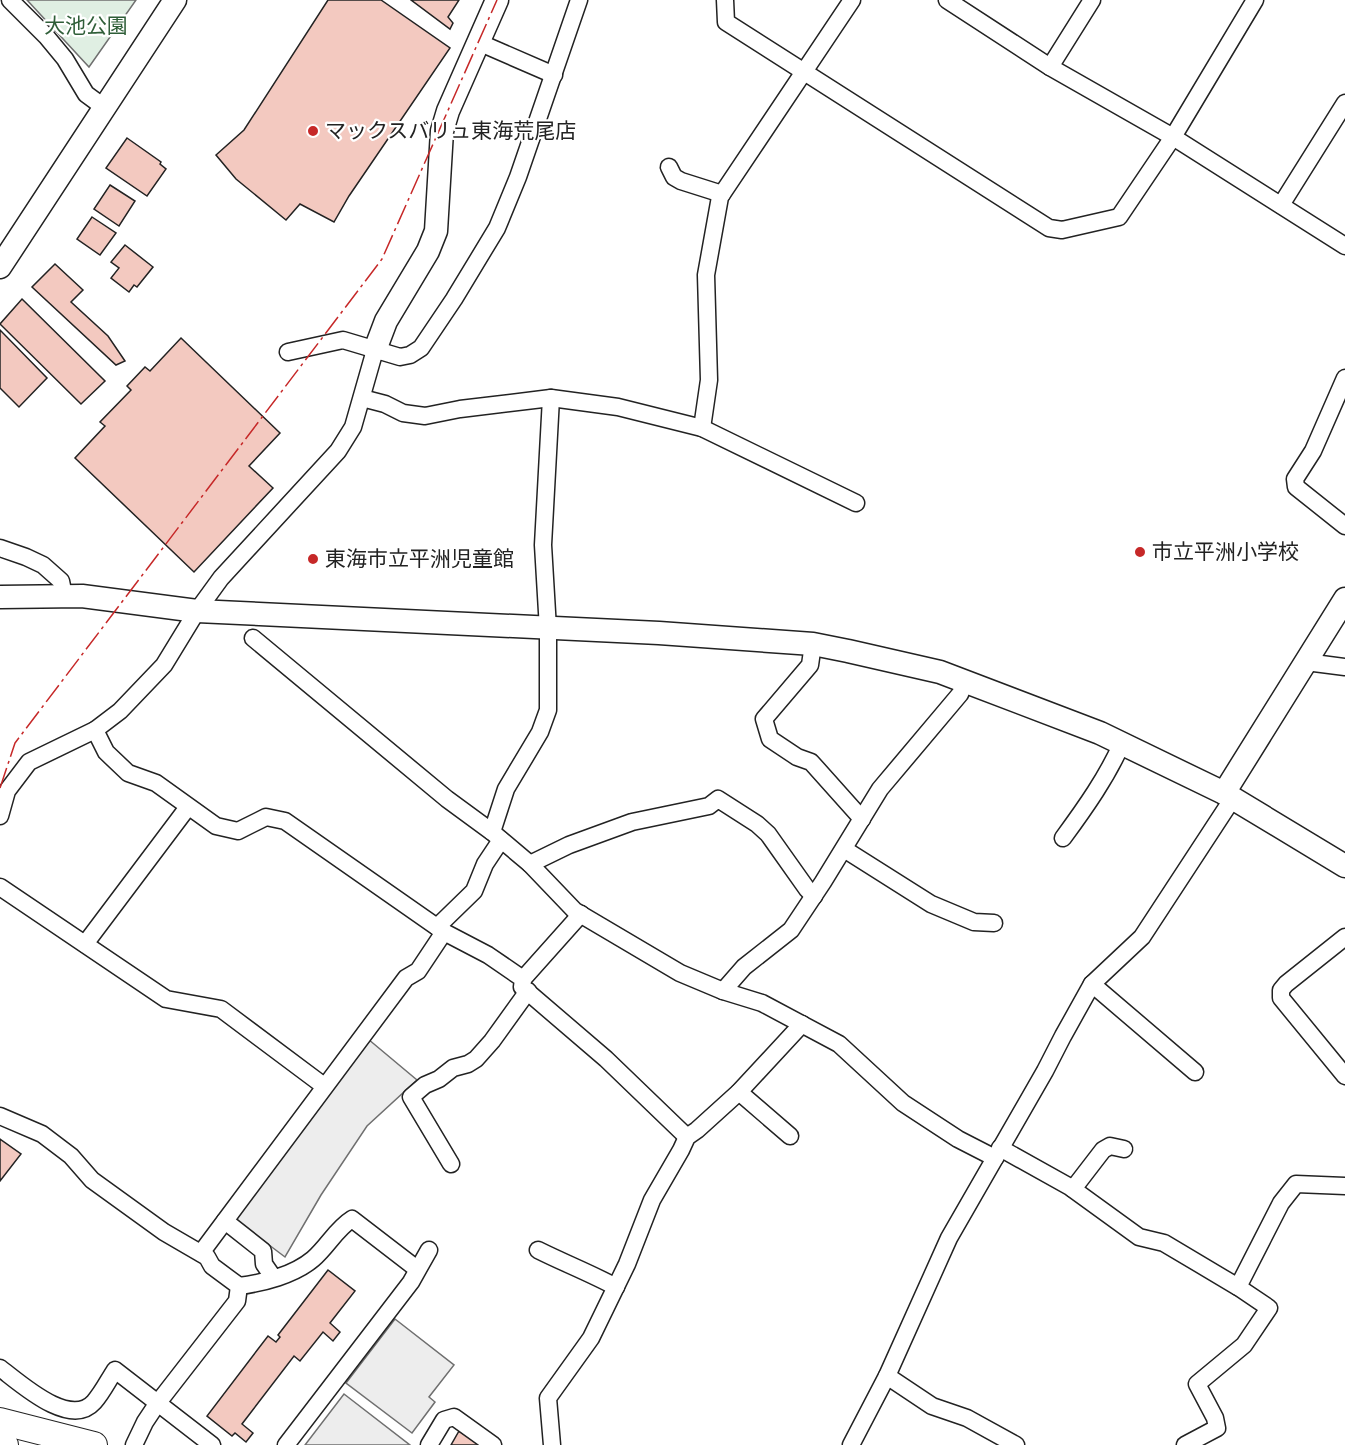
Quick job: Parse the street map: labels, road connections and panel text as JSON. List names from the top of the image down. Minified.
{"parks":["大池公園"],"places":["マックスバリュ東海荒尾店","市立平洲小学校","東海市立平洲児童館"]}
